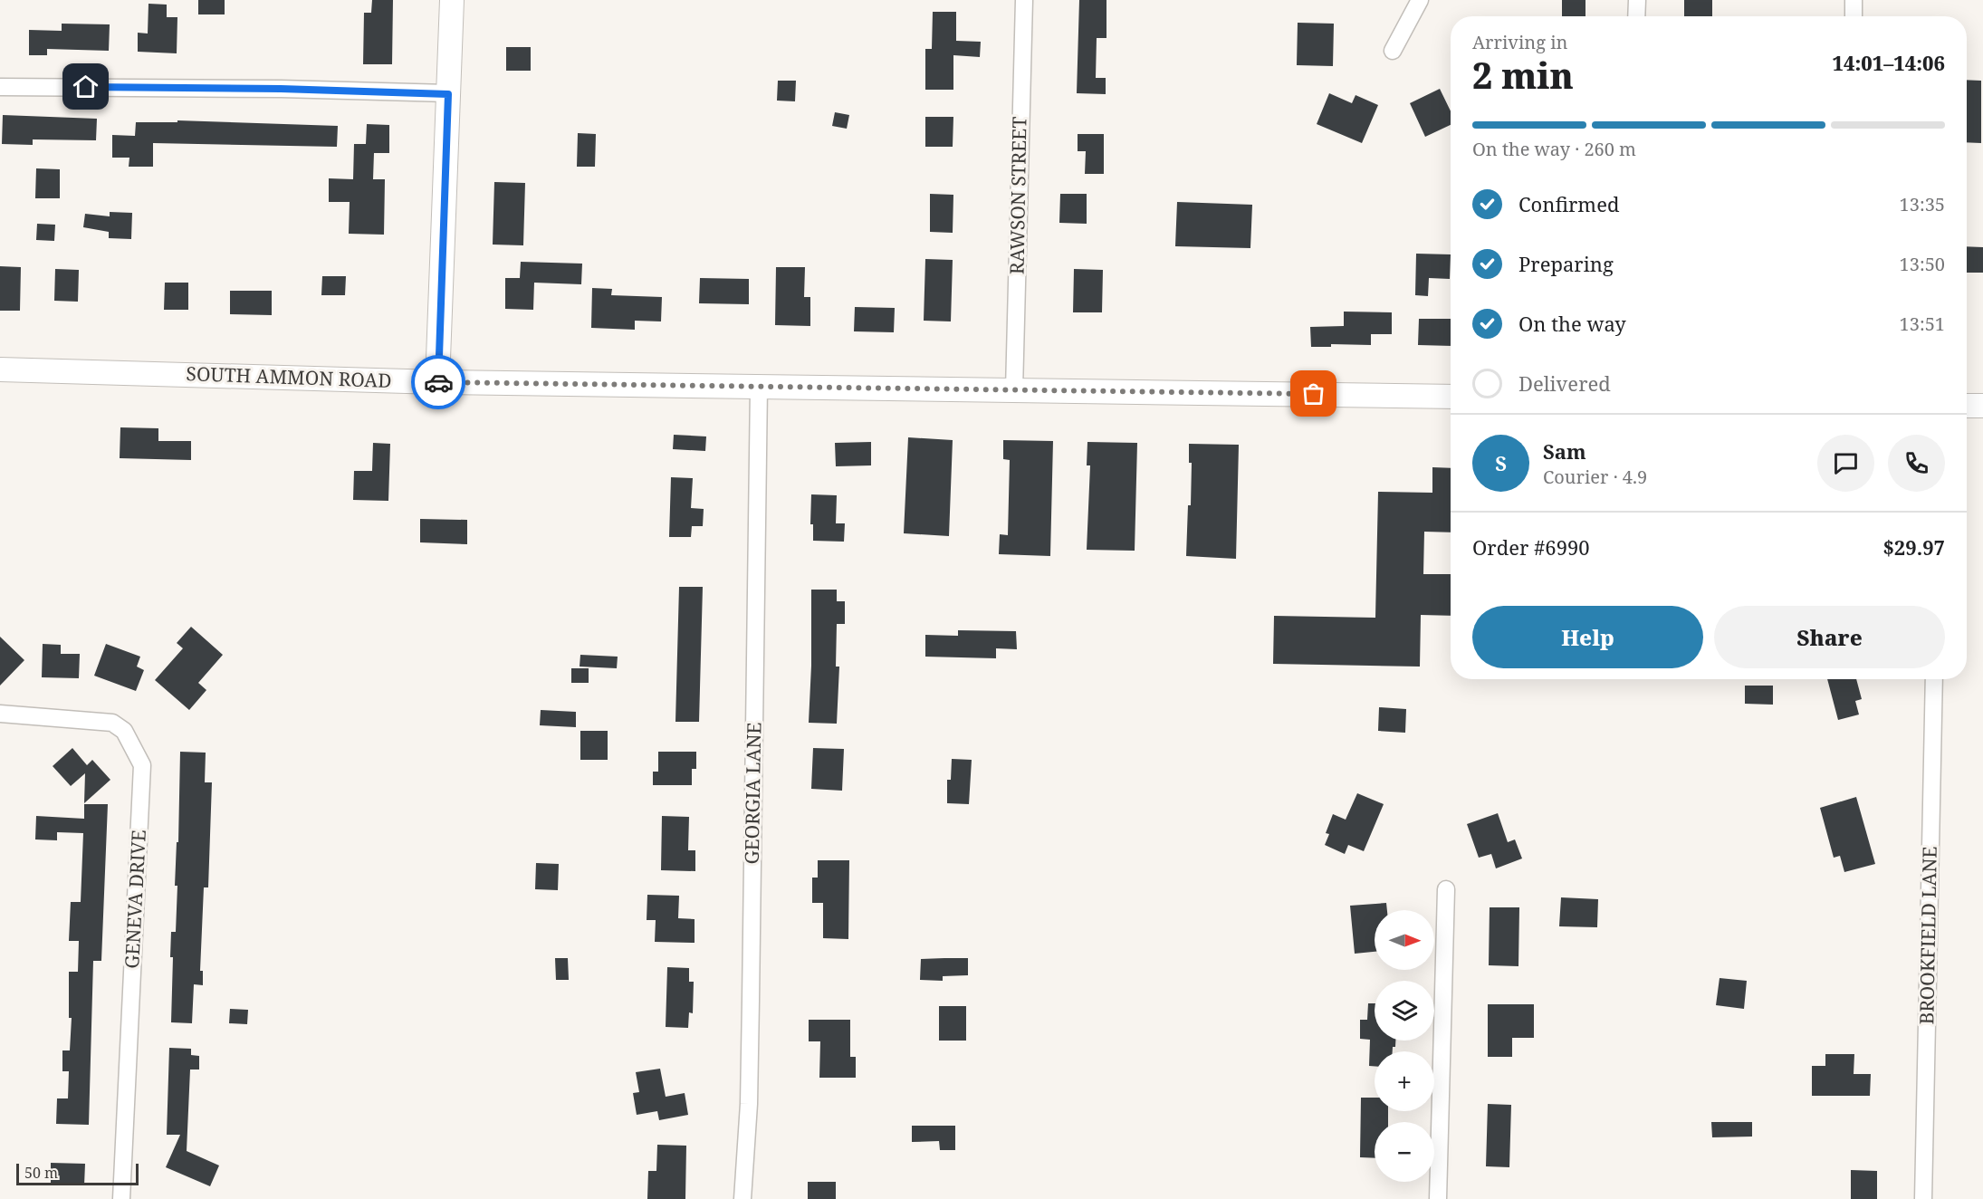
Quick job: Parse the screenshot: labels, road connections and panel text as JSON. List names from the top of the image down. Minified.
{"streets":{"main road":["SOUTH AMMON ROAD"],"street":["RAWSON STREET","GEORGIA LANE","GENEVA DRIVE","BROOKFIELD LANE"]},"crossings":[["RAWSON STREET","SOUTH AMMON ROAD"],["SOUTH AMMON ROAD","GEORGIA LANE"]],"scale_bar":"50 m","north":"right","page":{"heading":["2 min","Arriving in","14:01–14:06"],"panel":["Sam","Courier · 4.9","Order #6990","$29.97"],"bar":"On the way · 260 m","list":[["Confirmed","13:35"],["Preparing","13:50"],["On the way","13:51"],"Delivered"],"round":"S","buttons":["Help","Share"],"map_buttons":["+","−"],"scale":"50 m"}}
